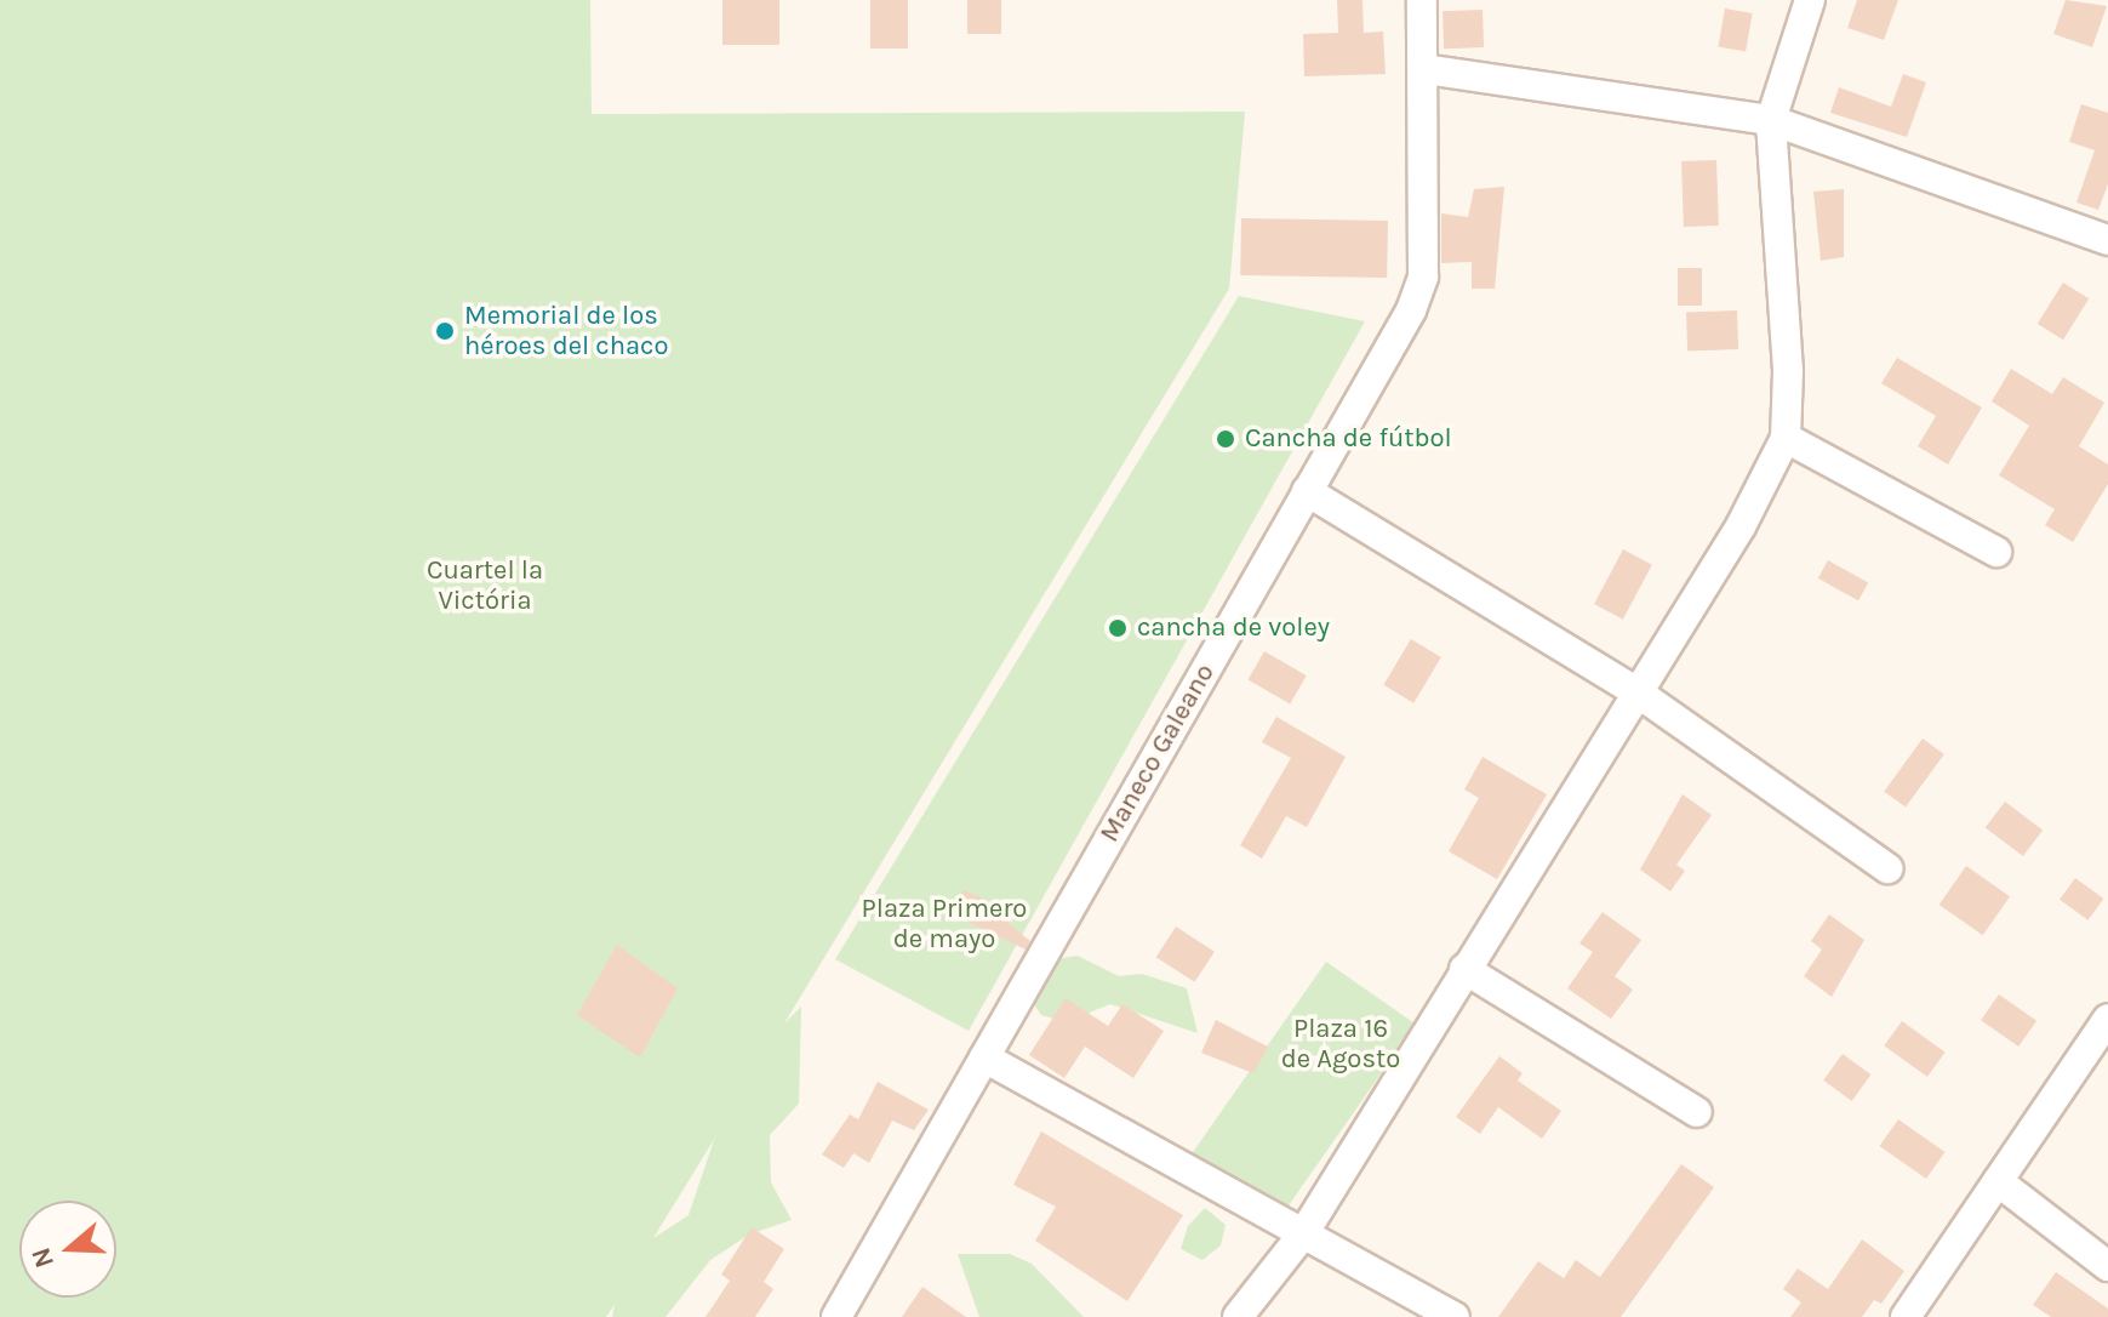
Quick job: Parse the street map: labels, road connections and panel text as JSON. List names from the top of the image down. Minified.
{"streets":{"street":["Maneco Galeano"]},"parks":["Cuartel la Victória","Plaza Primero de mayo","Plaza 16 de Agosto"],"places":["Memorial de los héroes del chaco","Cancha de fútbol","cancha de voley"],"north":"left"}
